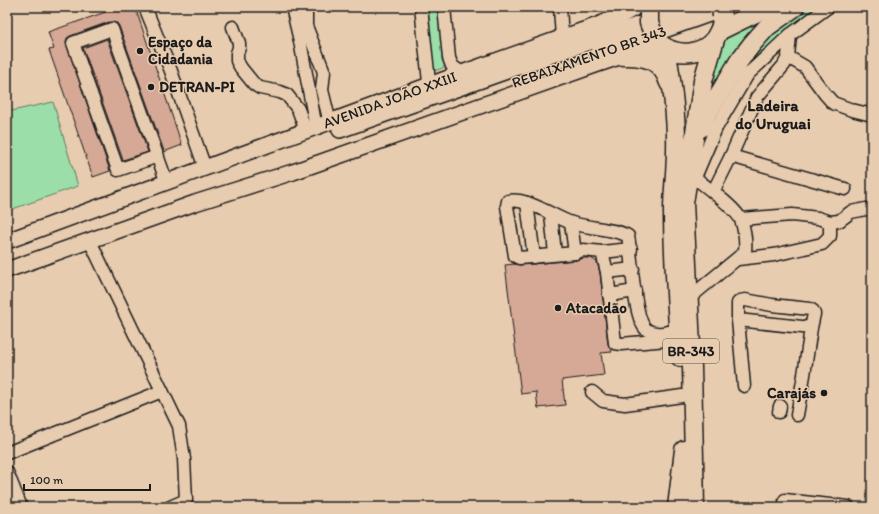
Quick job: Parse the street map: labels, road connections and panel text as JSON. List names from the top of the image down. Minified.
{"streets":{"highway":["BR-343"],"main road":["REBAIXAMENTO BR 343","AVENIDA JOÃO XXIII"]},"crossings":[["REBAIXAMENTO BR 343","AVENIDA JOÃO XXIII"],["REBAIXAMENTO BR 343","BR-343"],["AVENIDA JOÃO XXIII","BR-343"]],"districts":["Ladeira do Uruguai"],"places":["Espaço da Cidadania","DETRAN-PI","Atacadão","Carajás"],"scale_bar":"100 m"}
